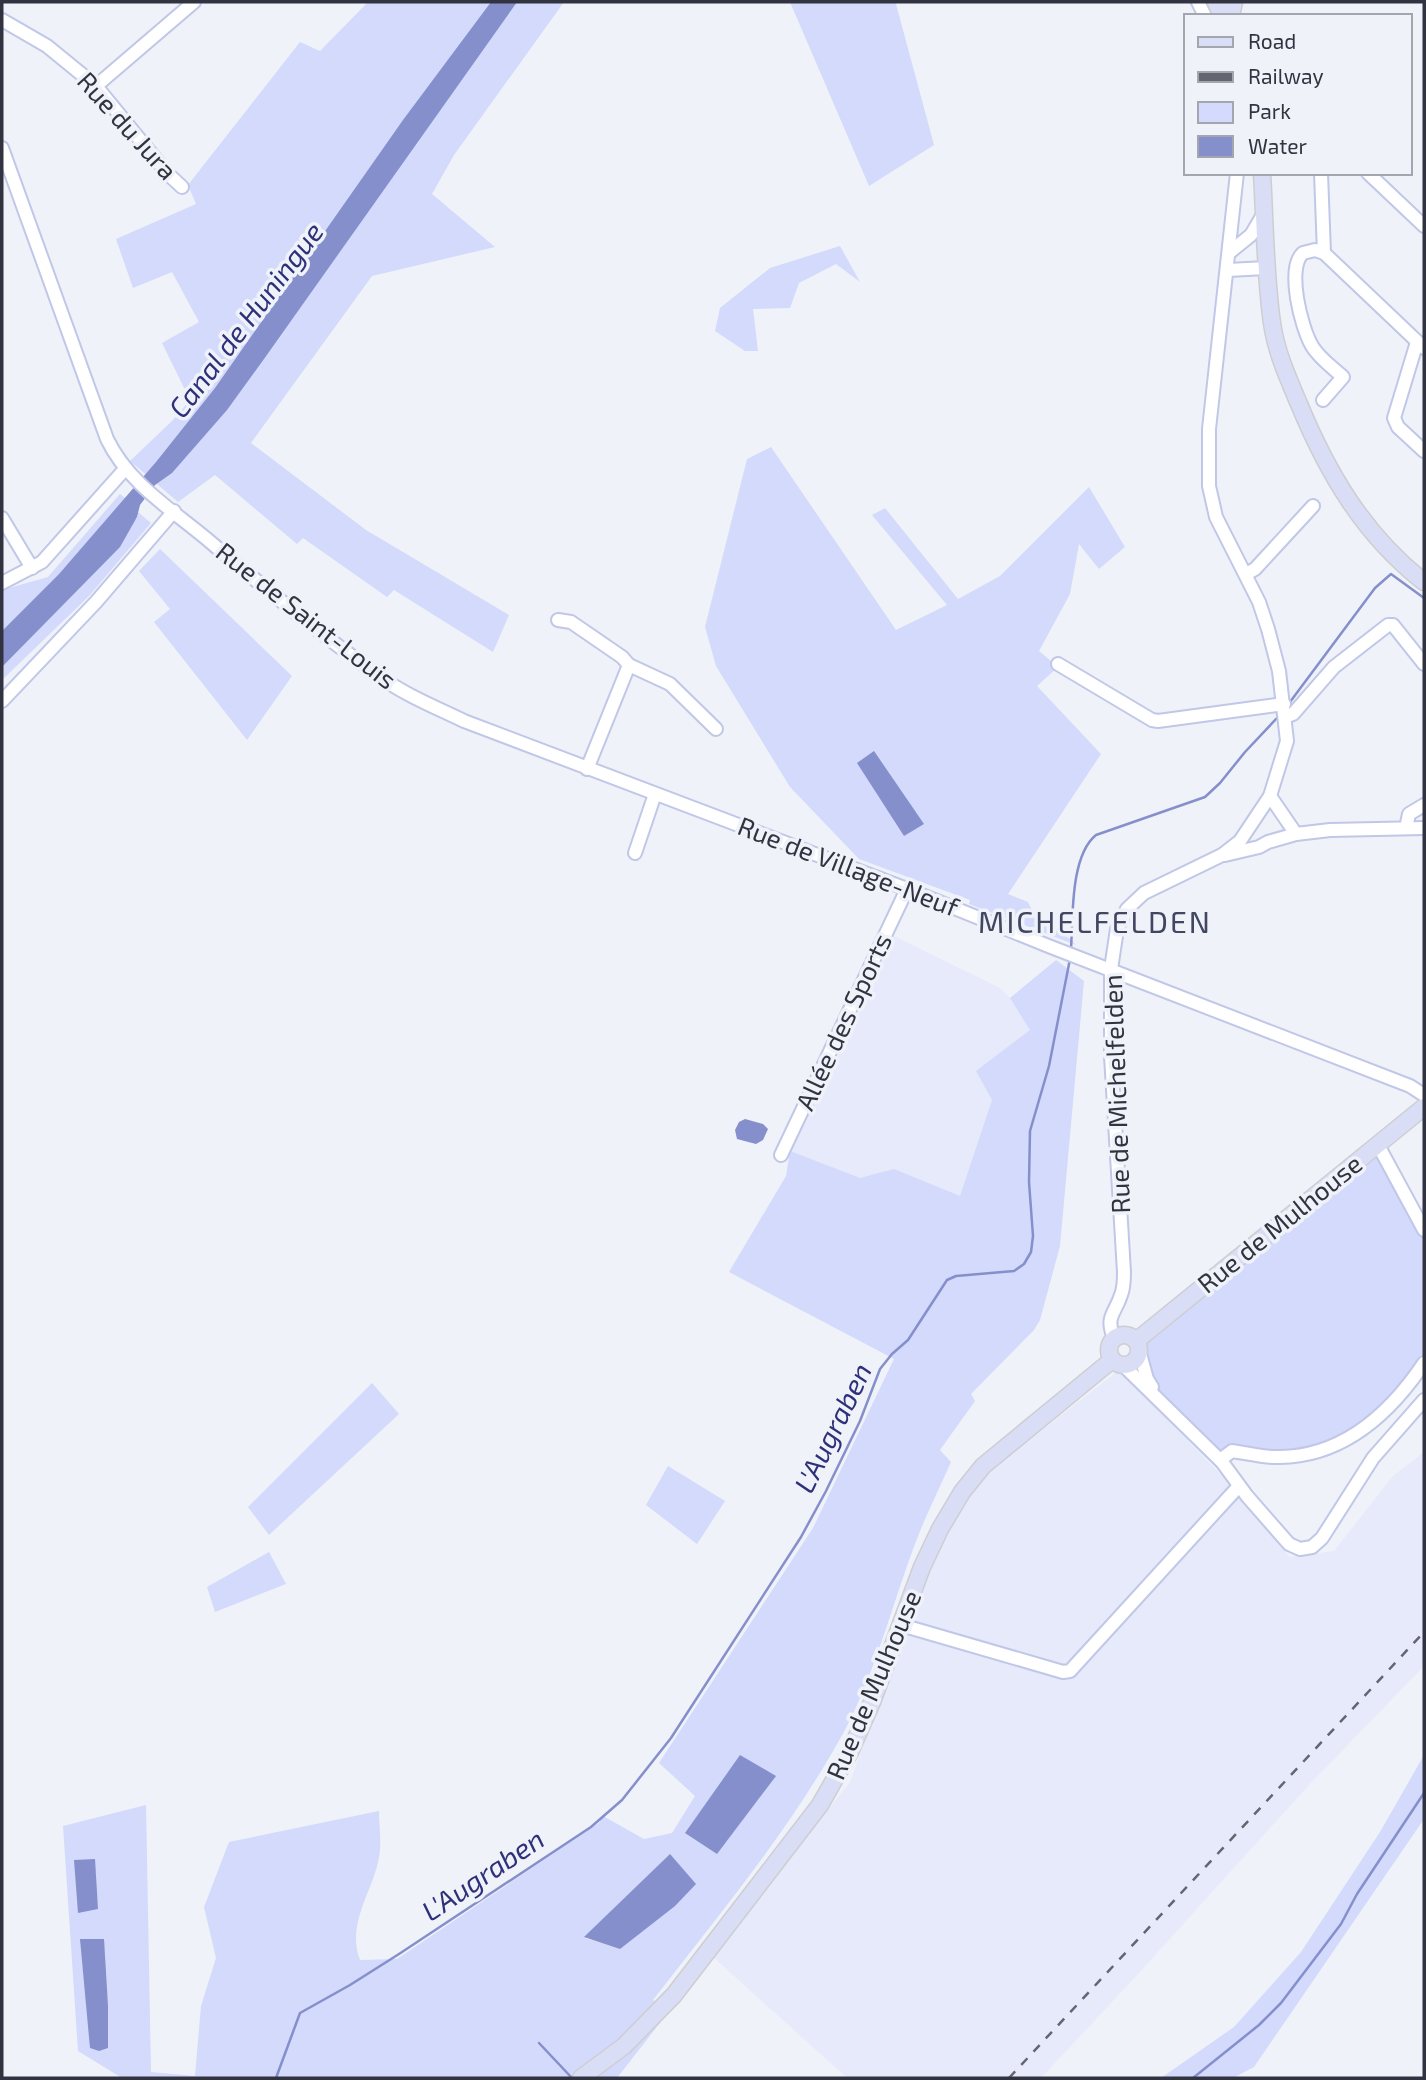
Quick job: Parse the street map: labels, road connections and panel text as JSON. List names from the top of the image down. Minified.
{"streets":{"main road":["Rue de Mulhouse"],"street":["Rue du Jura","Rue de Saint-Louis","Rue de Village-Neuf","Allée des Sports","Rue de Michelfelden"]},"crossings":[["Rue de Saint-Louis","Rue de Village-Neuf"],["Rue de Village-Neuf","Allée des Sports"],["Rue de Village-Neuf","Rue de Michelfelden"],["Rue de Michelfelden","Rue de Mulhouse"]],"districts":["MICHELFELDEN"],"water":["Canal de Huningue","L'Augraben"],"legend":["Road","Railway","Park","Water"]}
